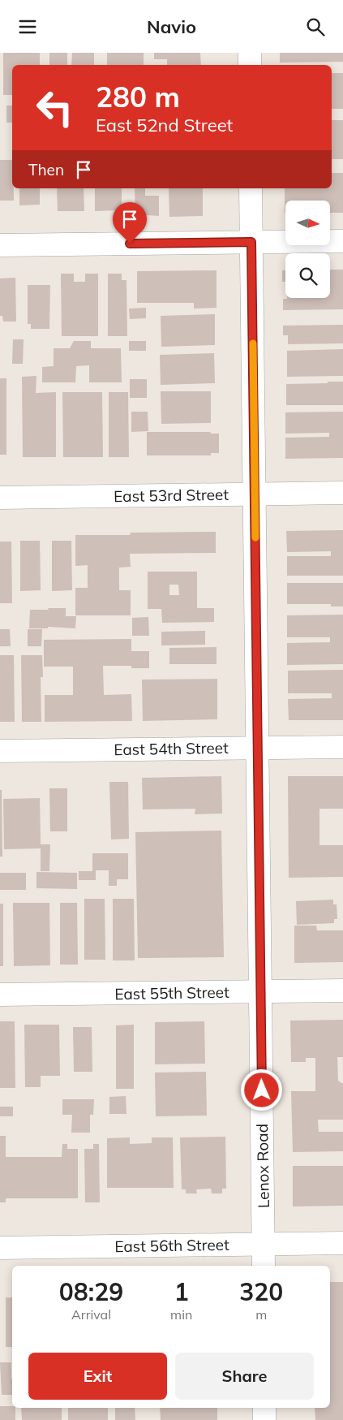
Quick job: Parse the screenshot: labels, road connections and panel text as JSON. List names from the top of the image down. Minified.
{"streets":{"street":["East 53rd Street","East 54th Street","East 55th Street","Lenox Road","East 56th Street"]},"crossings":[["East 53rd Street","Lenox Road"],["East 54th Street","Lenox Road"],["East 55th Street","Lenox Road"],["Lenox Road","East 56th Street"]],"north":"right","page":{"header":"Navio","turn":["280 m","East 52nd Street"],"then":"Then","eta":["08:29","Arrival","1","min","320","m"],"buttons":["Exit","Share"]}}
